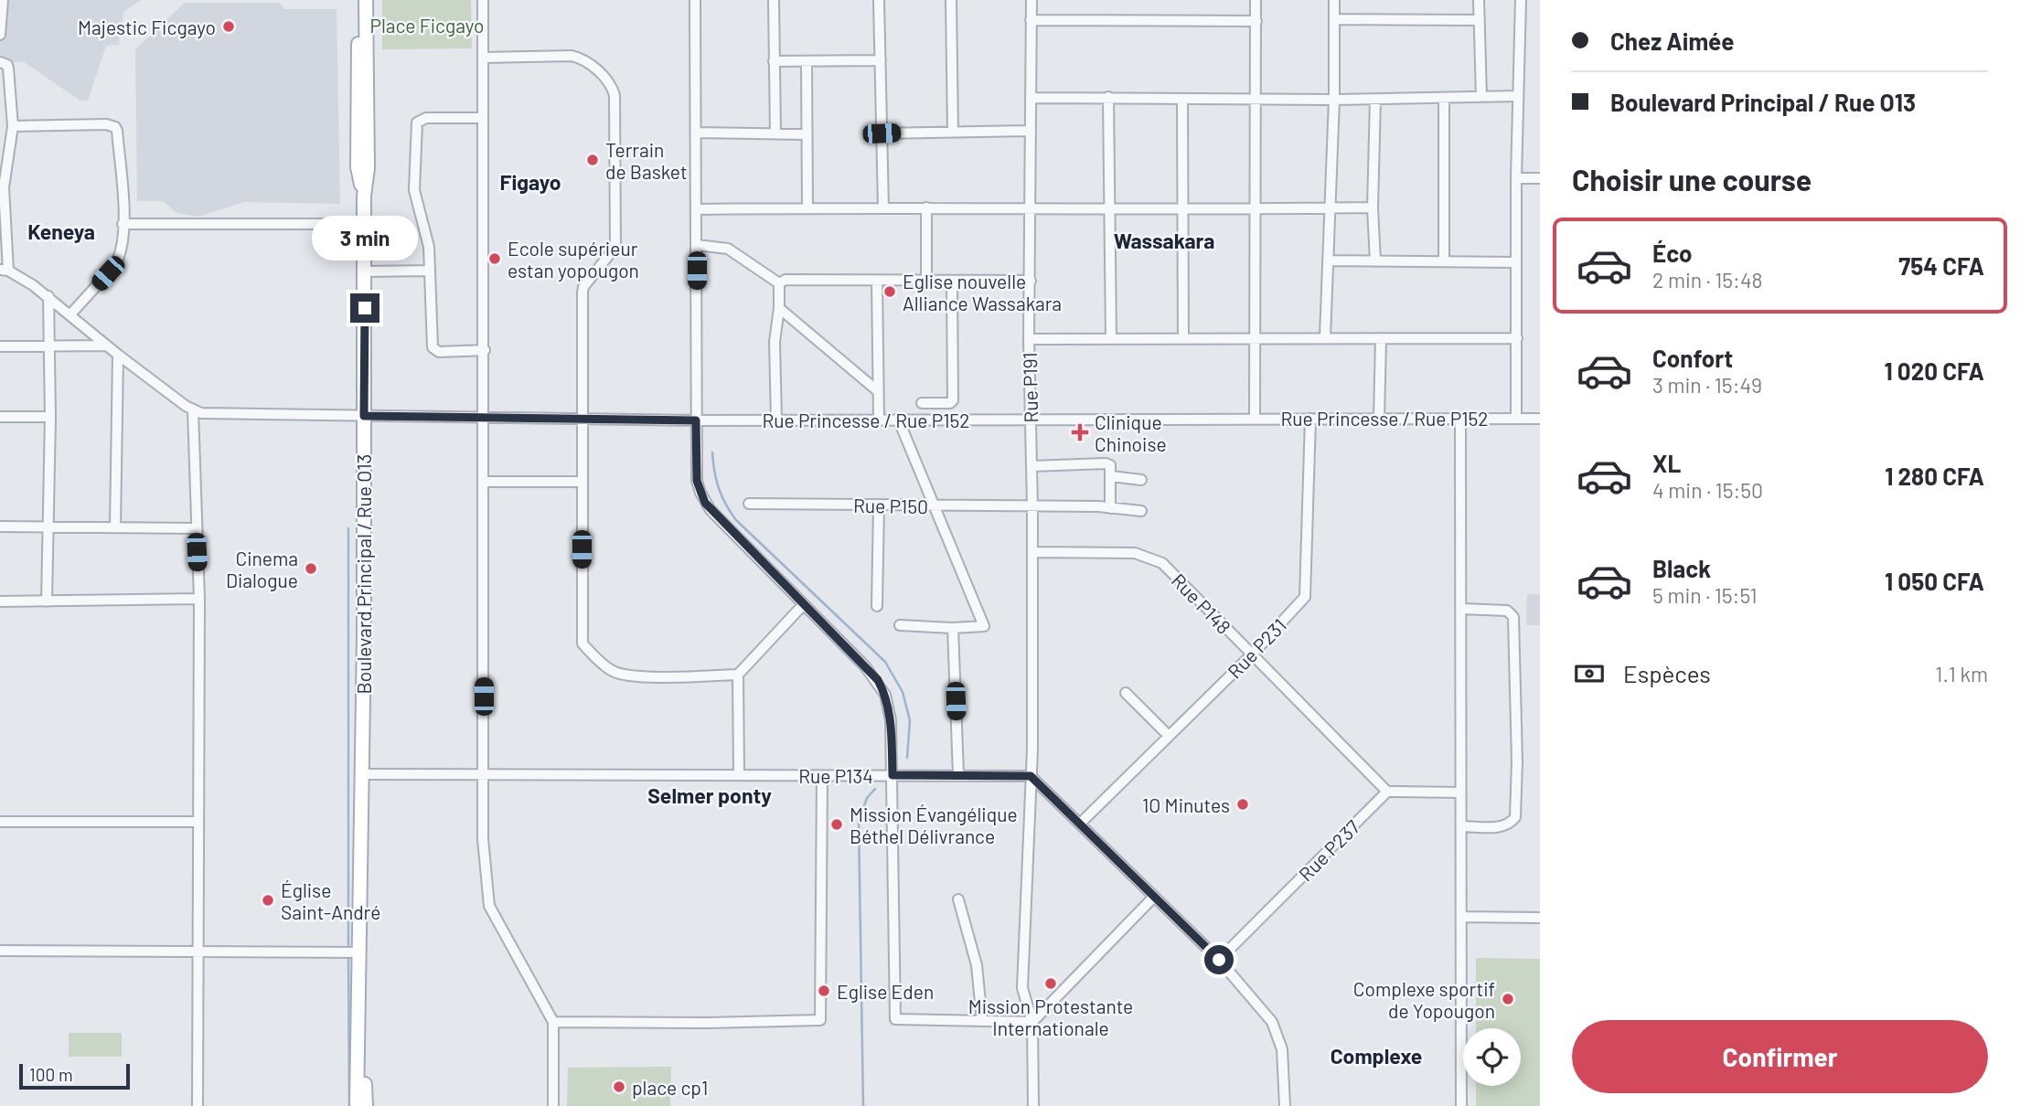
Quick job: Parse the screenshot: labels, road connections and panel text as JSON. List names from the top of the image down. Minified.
{"streets":{"main road":["Boulevard Principal / Rue O13"],"street":["Rue P191","Rue Princesse / Rue P152","Rue P150","Rue P148","Rue P231","Rue P134","Rue P237"]},"crossings":[["Rue P191","Rue Princesse / Rue P152"],["Rue P191","Rue P150"],["Rue P191","Rue P148"],["Rue P191","Rue P134"],["Rue Princesse / Rue P152","Boulevard Principal / Rue O13"],["Rue Princesse / Rue P152","Rue P231"],["Boulevard Principal / Rue O13","Rue P134"],["Rue P148","Rue P231"],["Rue P148","Rue P237"]],"districts":["Figayo","Keneya","Wassakara","Selmer ponty","Complexe"],"parks":["Place Ficgayo"],"places":{"other":["Majestic Ficgayo","Terrain de Basket","Ecole supérieur estan yopougon","Eglise nouvelle Alliance Wassakara","Cinema Dialogue","1O Minutes","Mission Évangélique Béthel Délivrance","Église Saint-André","Mission Protestante Internationale","Eglise Eden","Complexe sportif de Yopougon","place cp1"],"health":["Clinique Chinoise"]},"scale_bar":"100 m","page":{"banner":["Chez Aimée","Boulevard Principal / Rue O13"],"heading":"Choisir une course","bubble":"3 min","list":[{"name":"Éco","note":"2 min · 15:48","value":"754 CFA"},{"name":"Confort","note":"3 min · 15:49","value":"1 020 CFA"},{"name":"XL","note":"4 min · 15:50","value":"1 280 CFA"},{"name":"Black","note":"5 min · 15:51","value":"1 050 CFA"}],"pay":["Espèces","1.1 km"],"buttons":"Confirmer","scale":"100 m"}}
